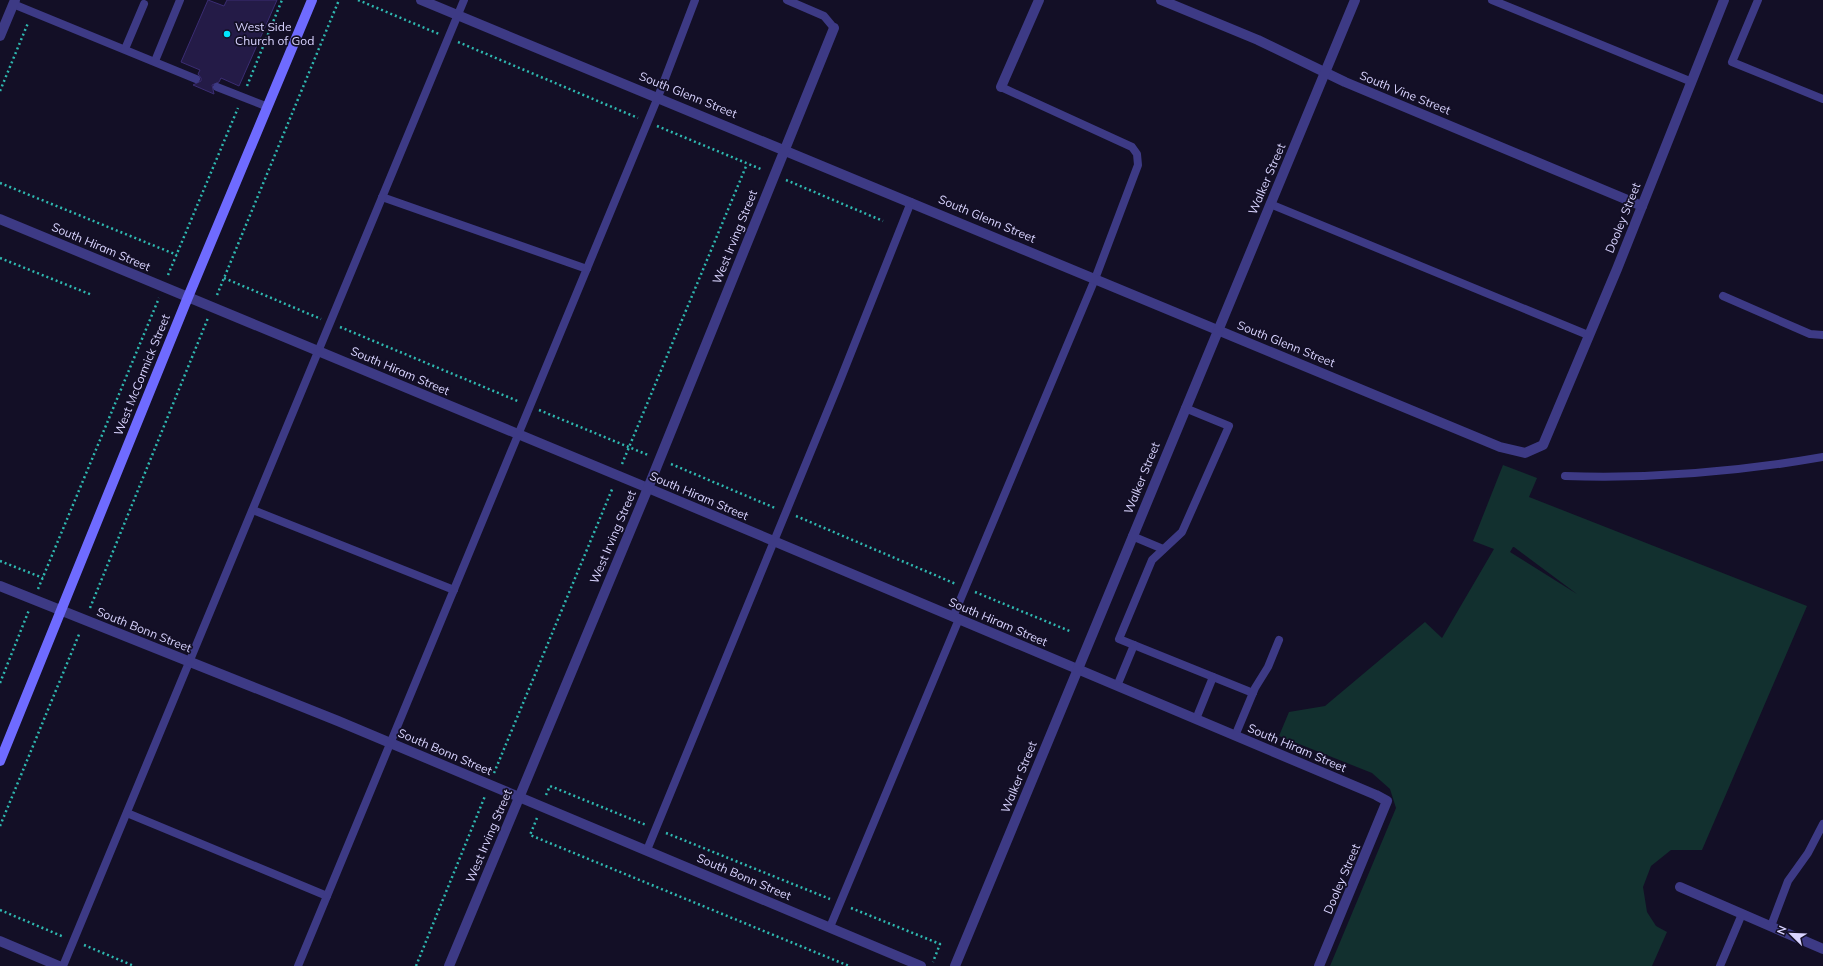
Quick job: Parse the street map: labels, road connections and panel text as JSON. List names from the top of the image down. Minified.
{"streets":{"street":["South Vine Street","South Glenn Street","Walker Street","Dooley Street","West Irving Street","South Hiram Street","West McCormick Street","South Bonn Street"]},"crossings":[["South Vine Street","Walker Street"],["South Vine Street","Dooley Street"],["South Glenn Street","Walker Street"],["South Glenn Street","Dooley Street"],["South Glenn Street","West Irving Street"],["Walker Street","South Hiram Street"],["Dooley Street","South Hiram Street"],["West Irving Street","South Hiram Street"],["West Irving Street","South Bonn Street"],["South Hiram Street","West McCormick Street"],["West McCormick Street","South Bonn Street"]],"places":["West Side Church of God"],"north":"top left"}
